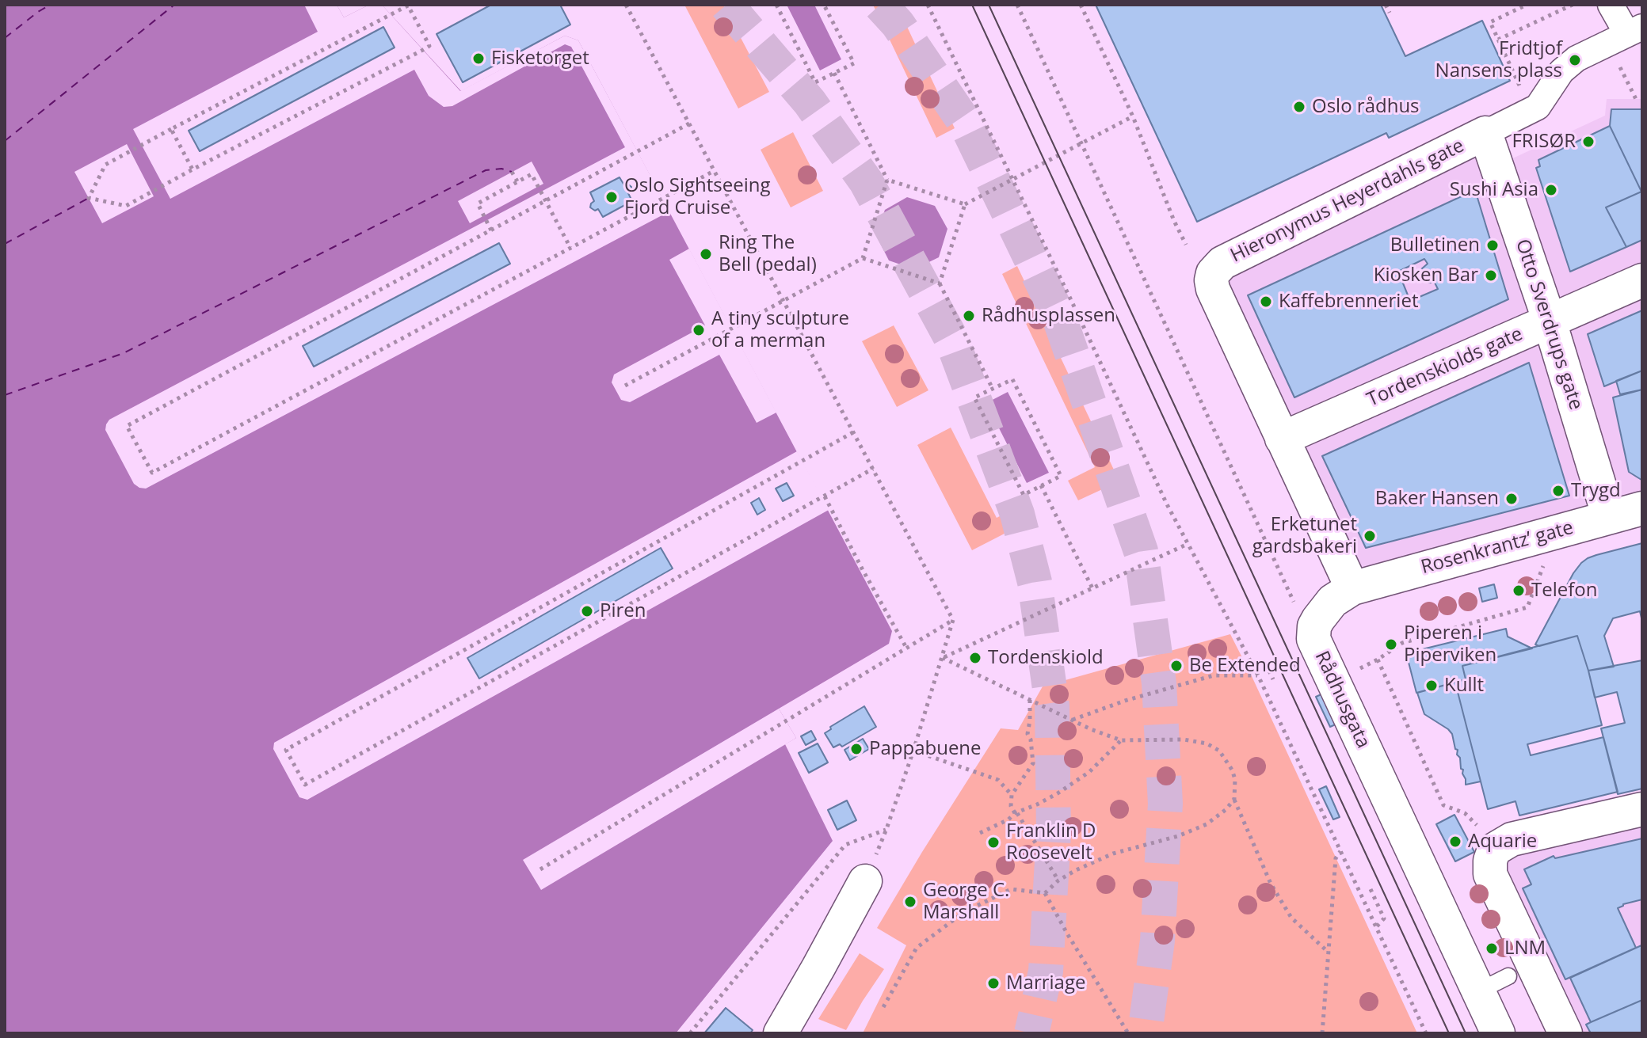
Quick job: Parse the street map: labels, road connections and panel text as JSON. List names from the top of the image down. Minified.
{"streets":{"street":["Hieronymus Heyerdahls gate","Otto Sverdrups gate","Tordenskiolds gate","Rosenkrantz’ gate","Rådhusgata"]},"crossings":[["Hieronymus Heyerdahls gate","Otto Sverdrups gate"],["Hieronymus Heyerdahls gate","Tordenskiolds gate"],["Otto Sverdrups gate","Tordenskiolds gate"],["Otto Sverdrups gate","Rosenkrantz’ gate"],["Rosenkrantz’ gate","Rådhusgata"]],"places":["Fisketorget","Fridtjof Nansens plass","Oslo rådhus","FRISØR","Sushi Asia","Oslo Sightseeing Fjord Cruise","Bulletinen","Ring The Bell (pedal)","Kiosken Bar","Kaffebrenneriet","Rådhusplassen","A tiny sculpture of a merman","Trygd","Baker Hansen","Erketunet gardsbakeri","Telefon","Piren","Piperen i Piperviken","Tordenskiold","Be Extended","Kullt","Pappabuene","Aquarie","Franklin D Roosevelt","George C. Marshall","LNM","Marriage"]}
